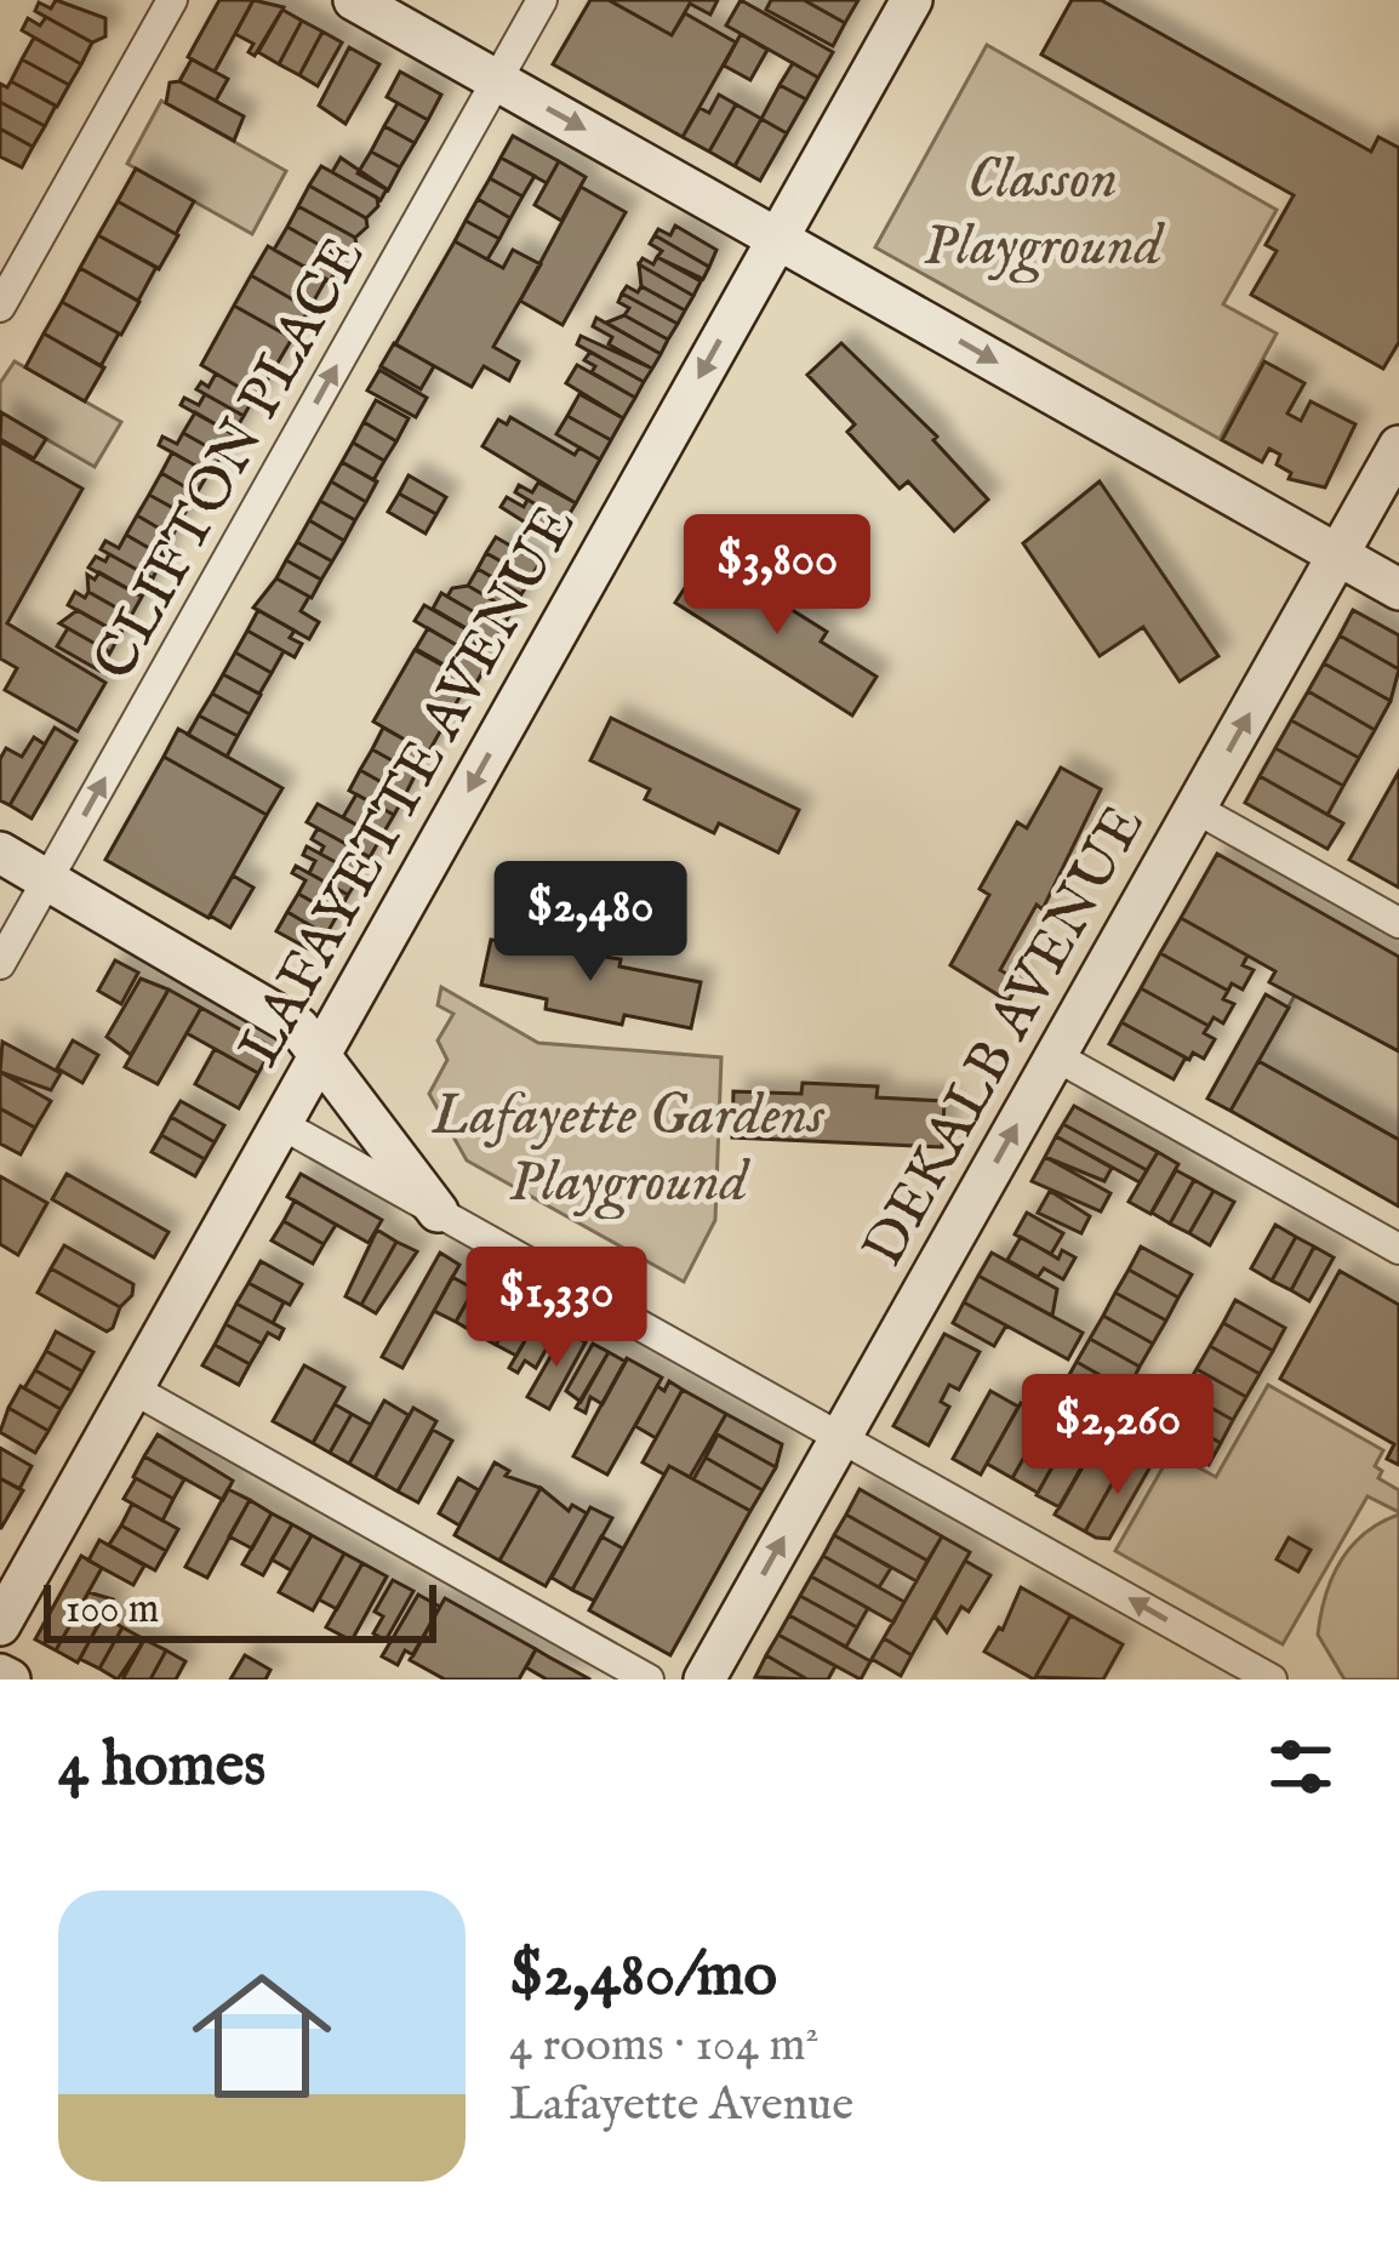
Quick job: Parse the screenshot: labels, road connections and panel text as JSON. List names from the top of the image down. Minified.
{"streets":{"main road":["LAFAYETTE AVENUE","DEKALB AVENUE"],"street":["CLIFTON PLACE"]},"one_way":["CLIFTON PLACE","LAFAYETTE AVENUE","DEKALB AVENUE"],"parks":["Classon Playground","Lafayette Gardens Playground"],"scale_bar":"100 m","page":{"price":["$3,800","$2,480","$1,330","$2,260"],"scale":"100 m","heading":"4 homes","list":[{"name":"$2,480/mo","note":"4 rooms · 104 m² · Lafayette Avenue"}]}}
